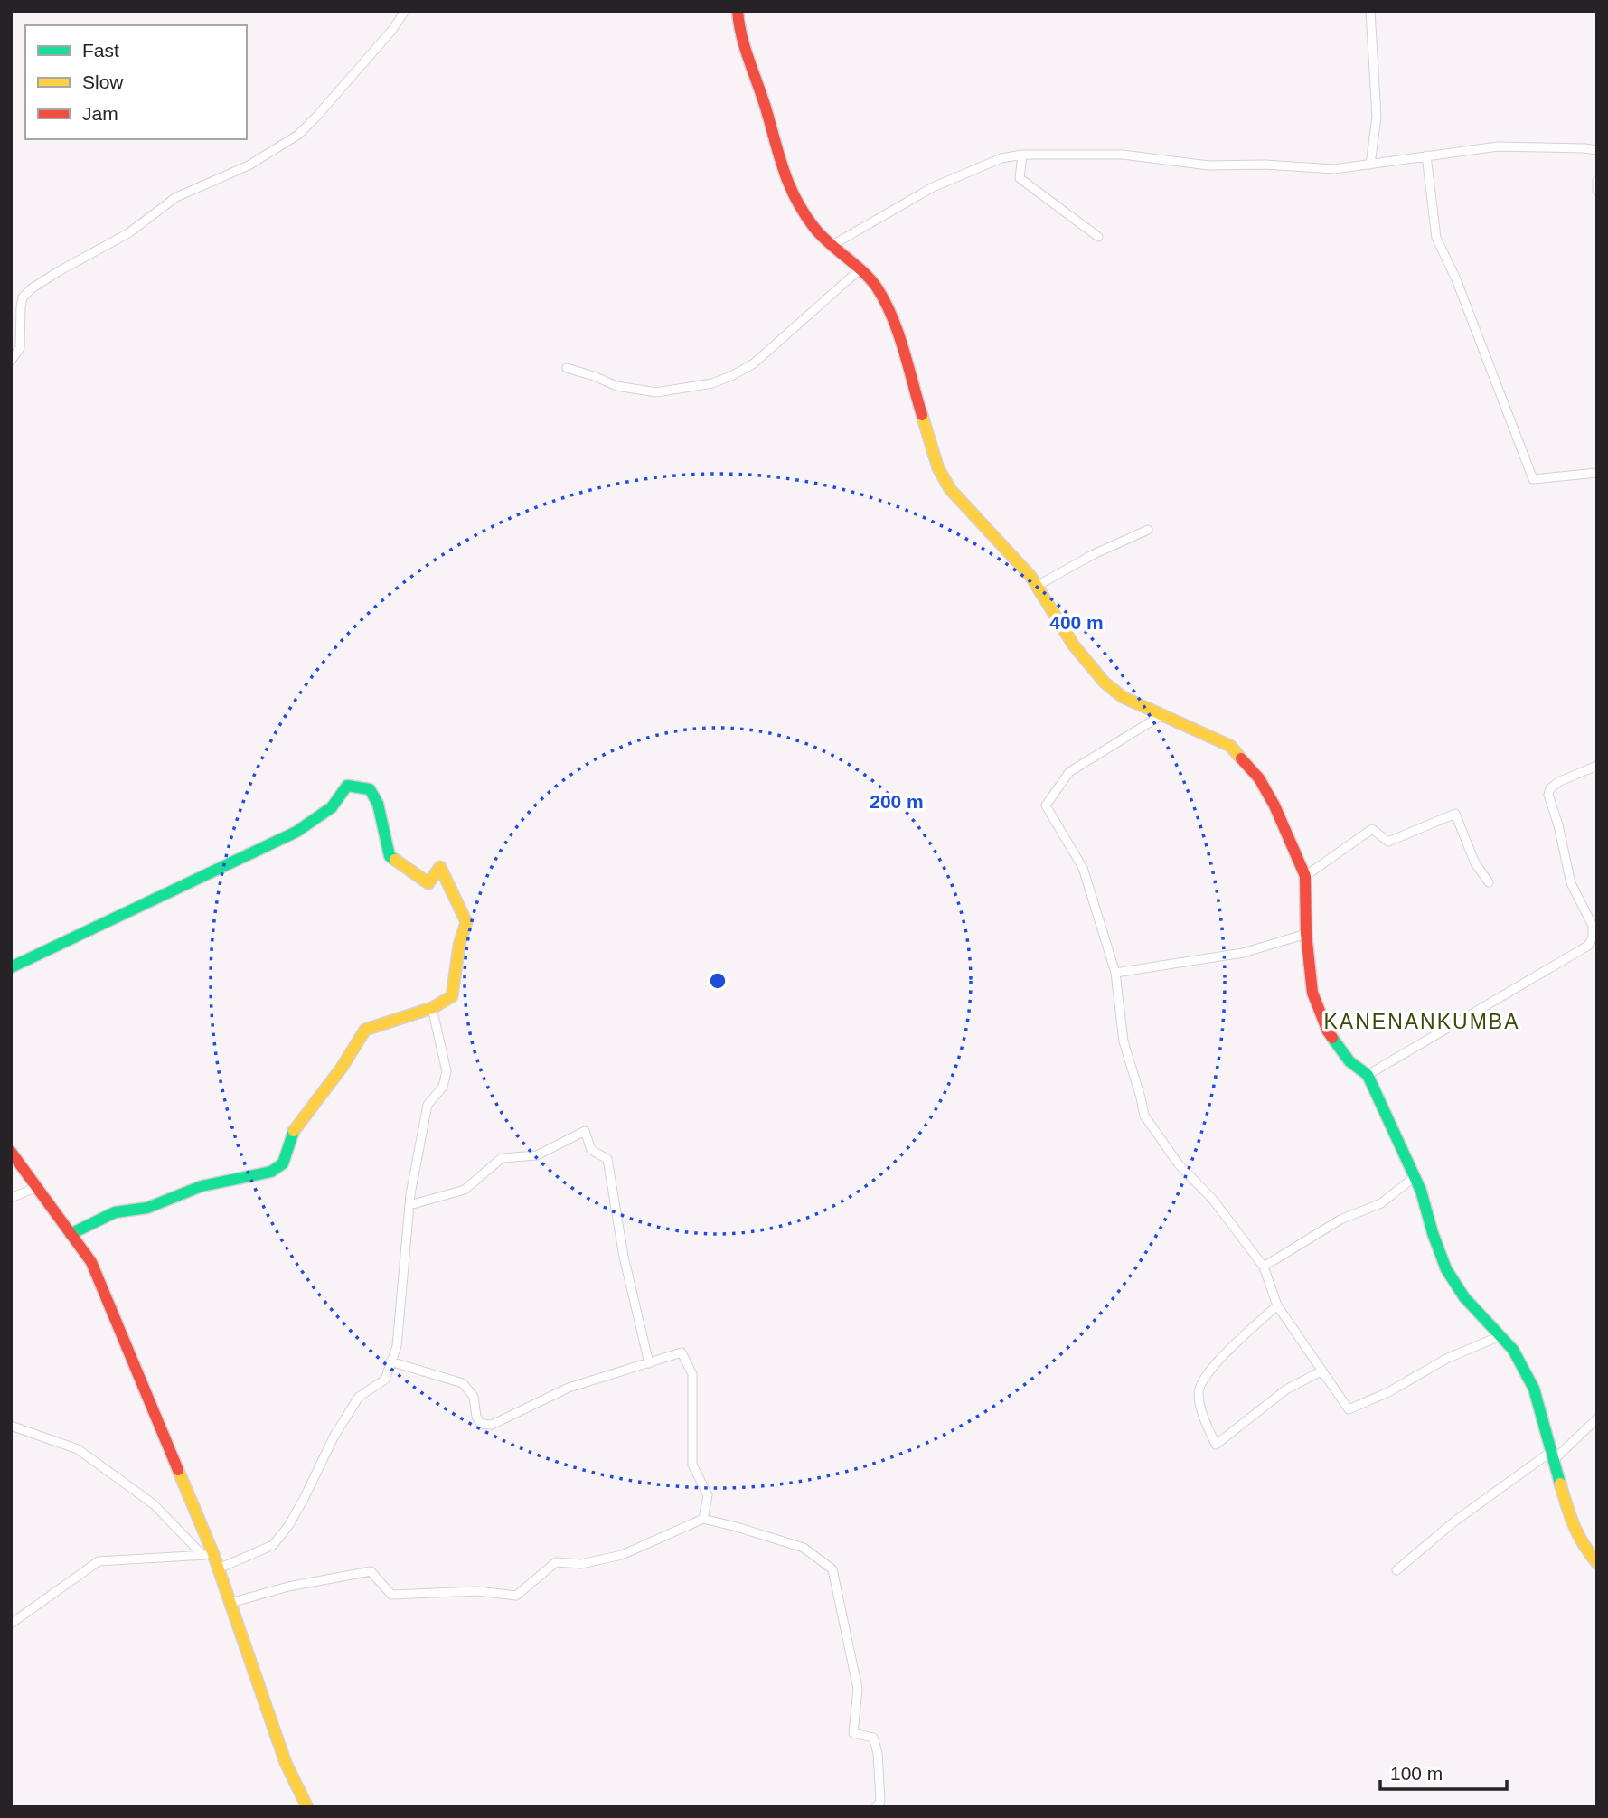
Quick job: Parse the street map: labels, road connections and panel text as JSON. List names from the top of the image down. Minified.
{"districts":["KANENANKUMBA"],"legend":["Fast","Slow","Jam"],"scale_bar":"100 m","rings":["400 m","200 m"]}
